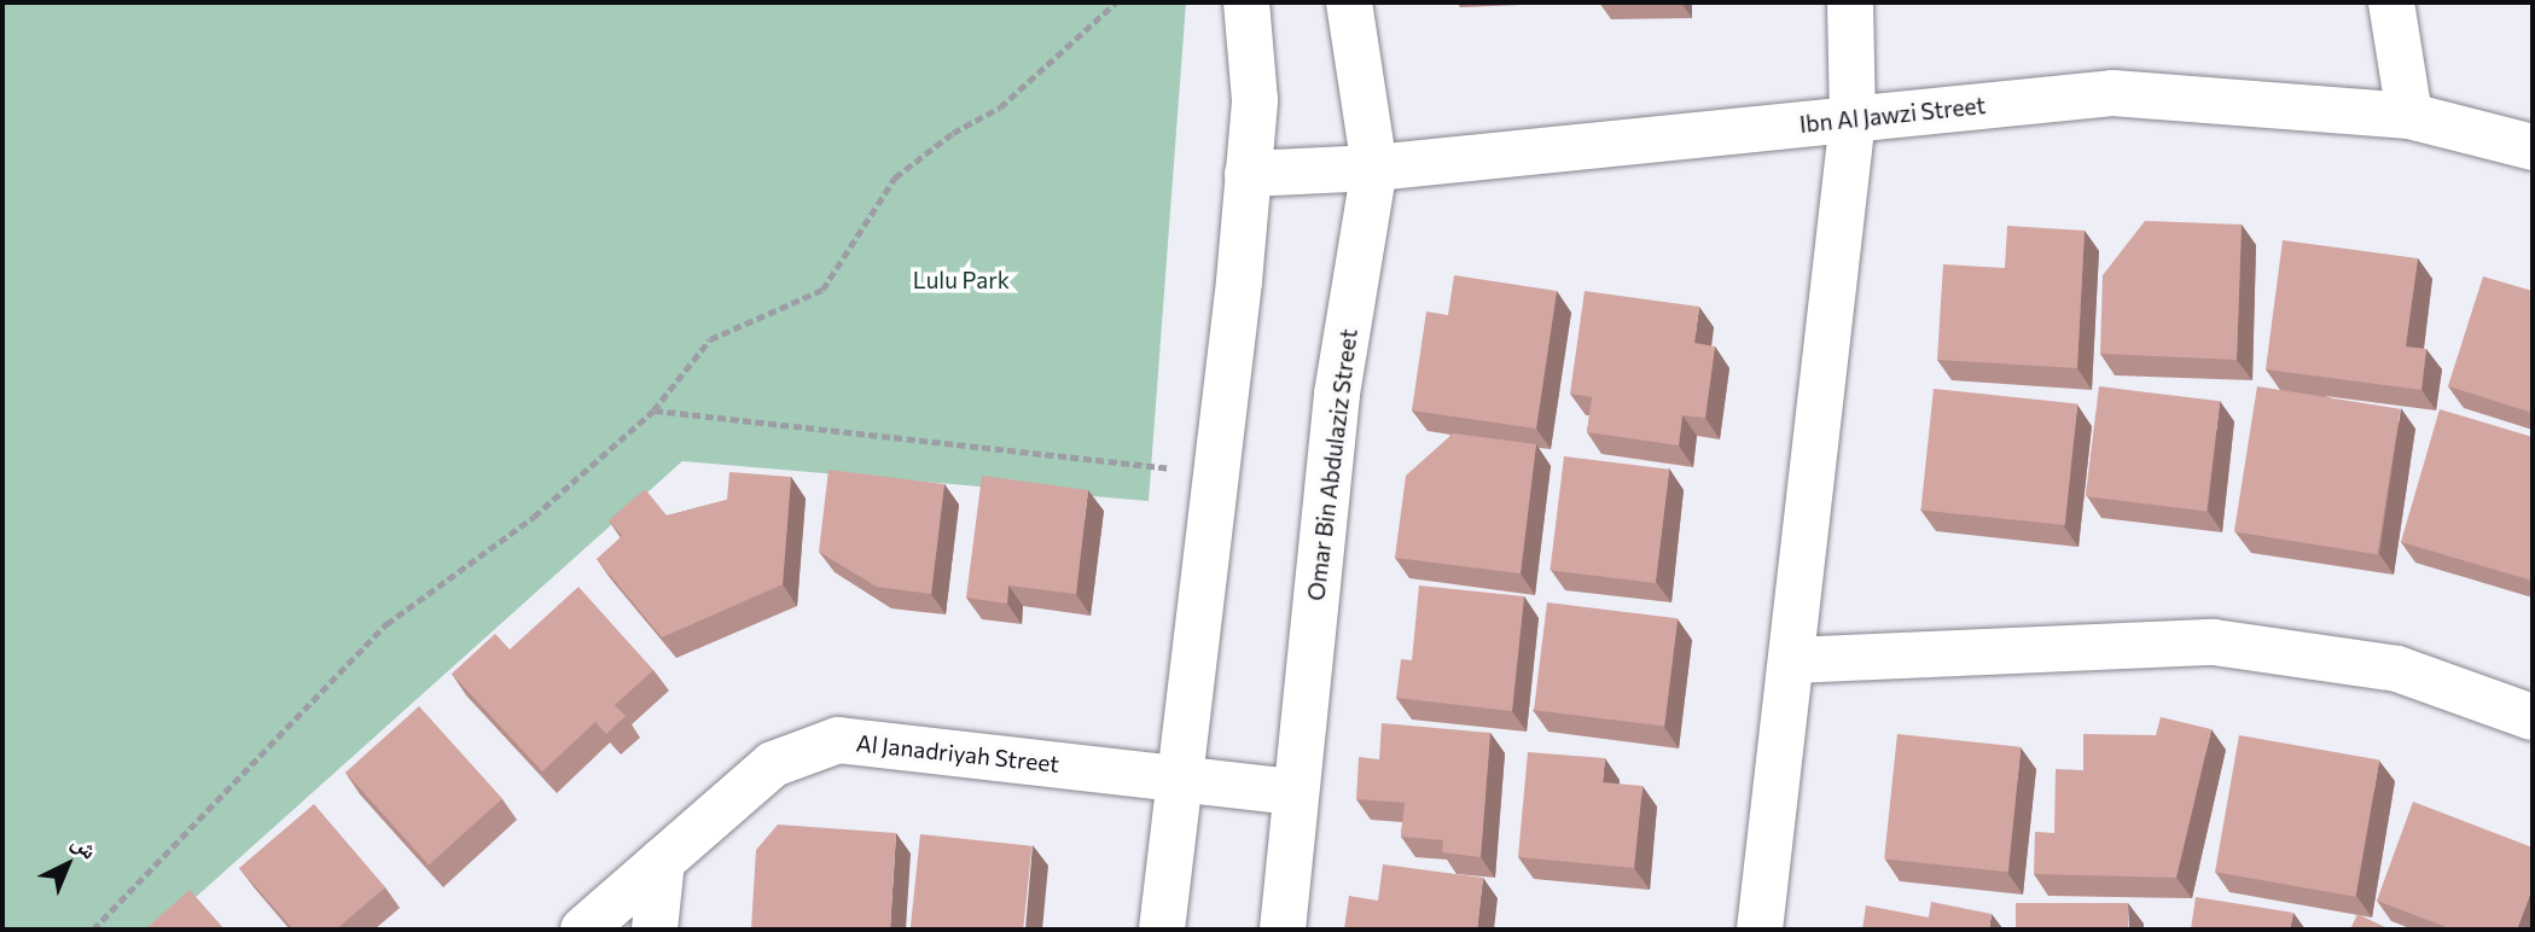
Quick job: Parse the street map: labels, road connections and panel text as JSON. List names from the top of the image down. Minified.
{"streets":{"street":["Ibn Al Jawzi Street","Omar Bin Abdulaziz Street","Al Janadriyah Street"]},"crossings":[["Ibn Al Jawzi Street","Omar Bin Abdulaziz Street"],["Omar Bin Abdulaziz Street","Al Janadriyah Street"]],"parks":["Lulu Park"],"north":"top right"}
